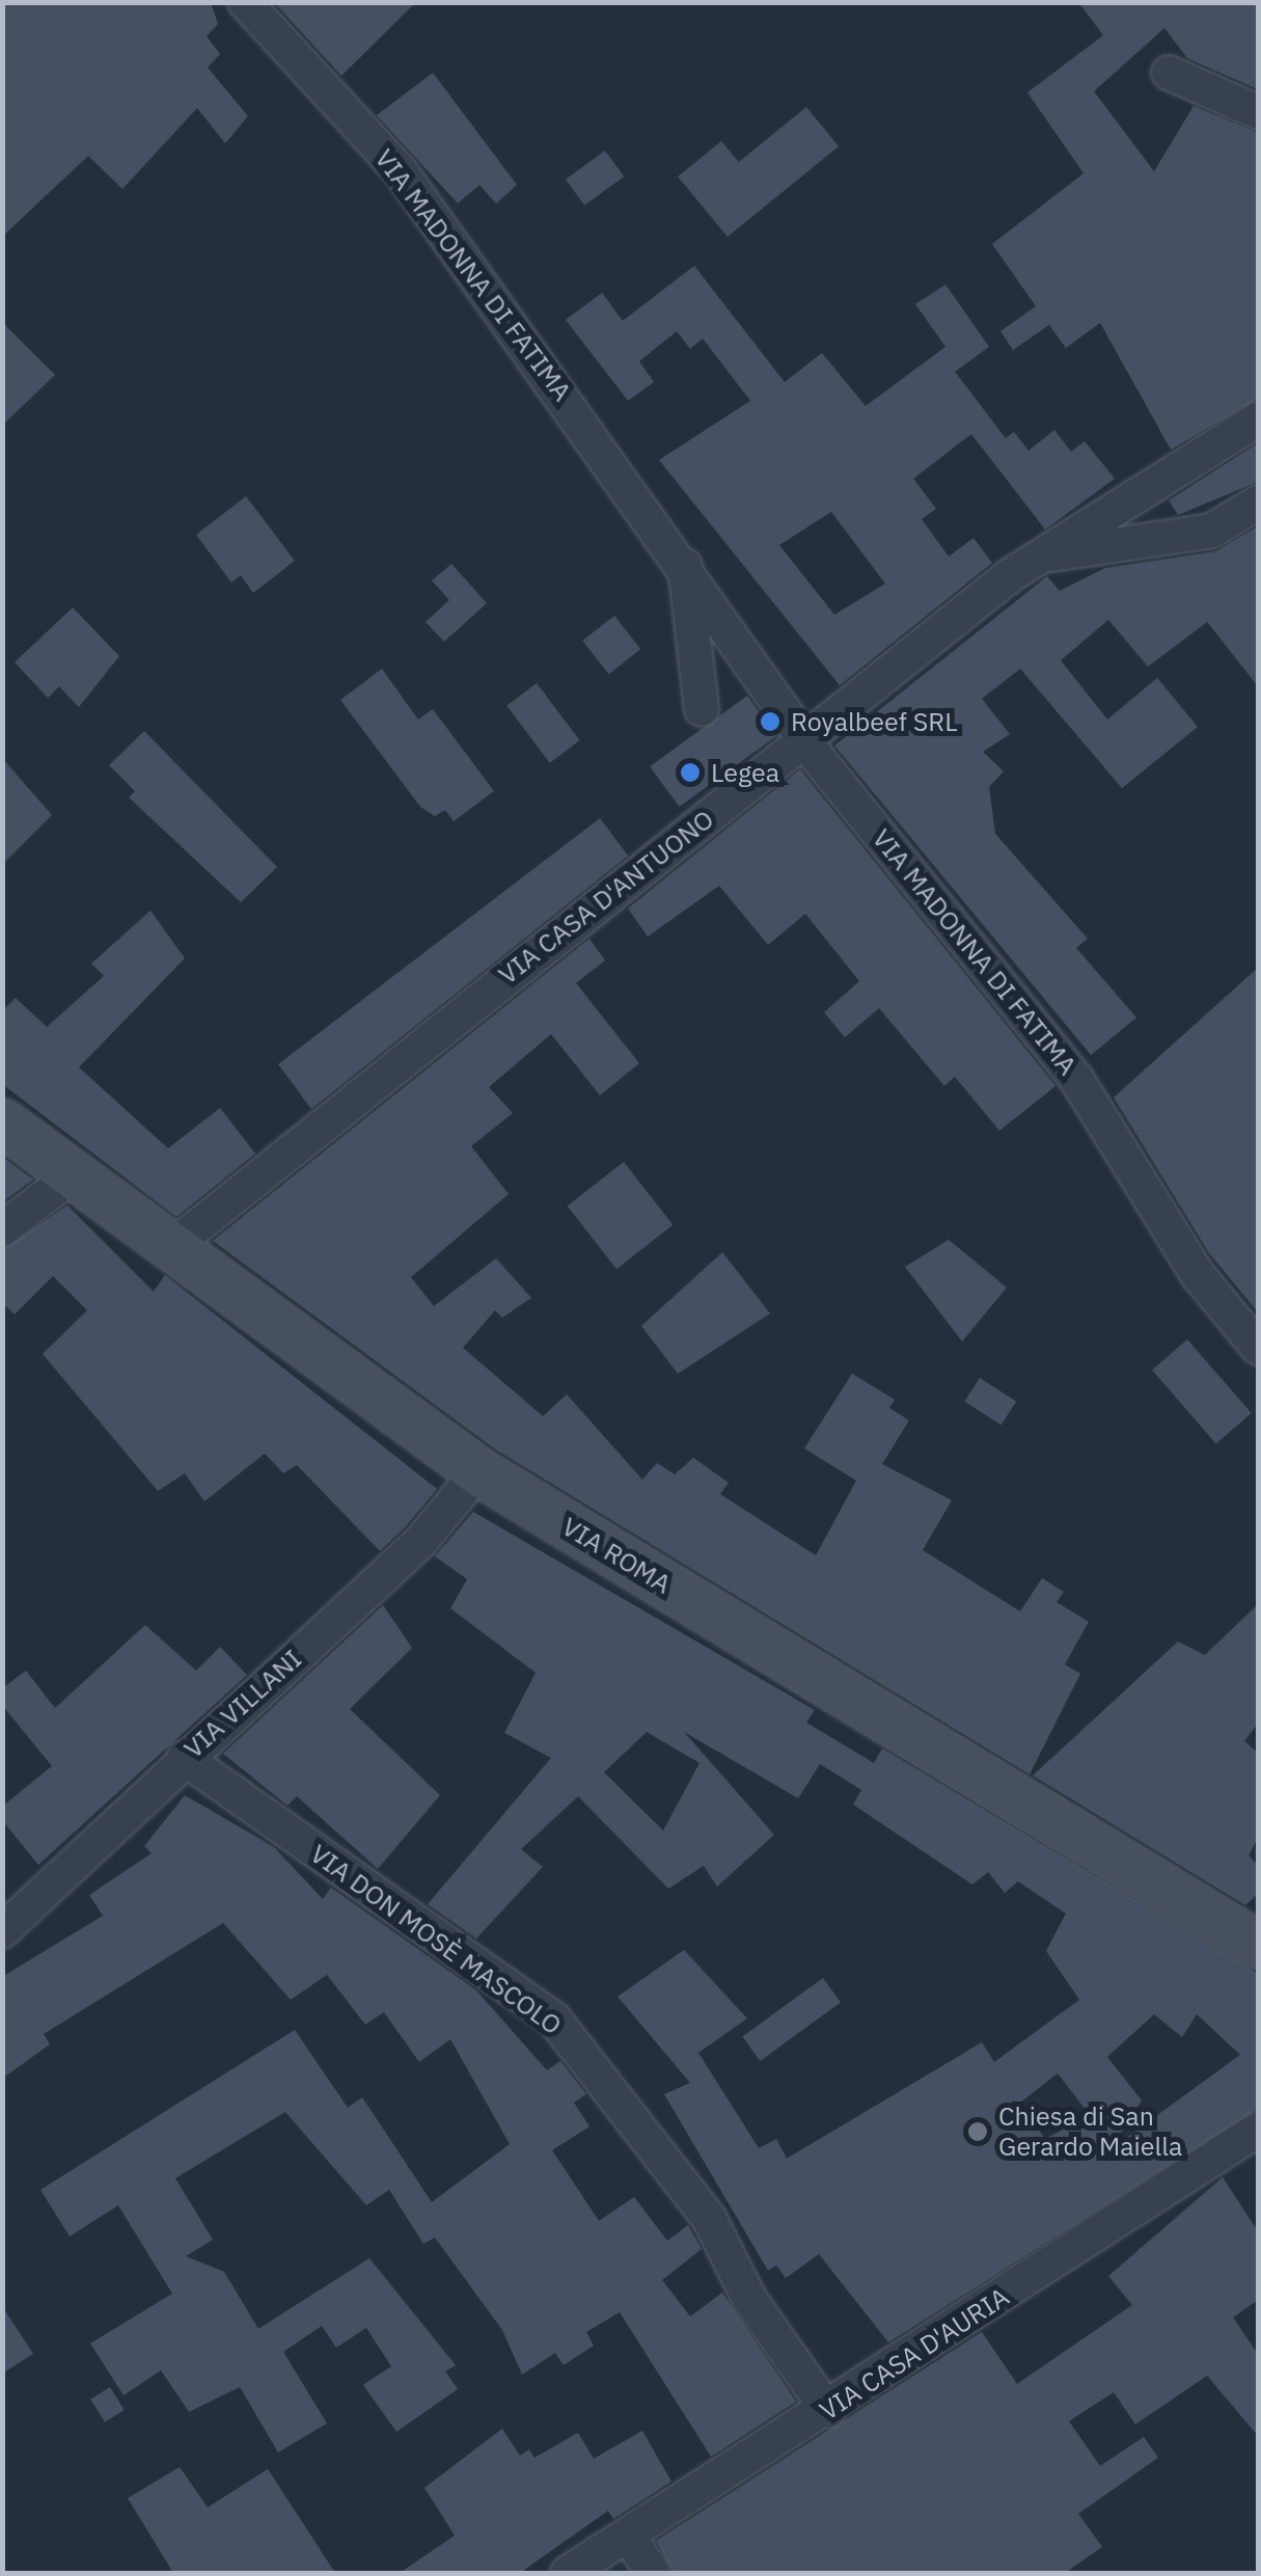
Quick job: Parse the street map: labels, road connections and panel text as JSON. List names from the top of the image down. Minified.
{"streets":{"main road":["VIA ROMA"],"street":["VIA MADONNA DI FATIMA","VIA CASA D'ANTUONO","VIA VILLANI","VIA DON MOSÈ MASCOLO","VIA CASA D'AURIA"]},"crossings":[["VIA MADONNA DI FATIMA","VIA CASA D'ANTUONO"],["VIA CASA D'ANTUONO","VIA ROMA"],["VIA ROMA","VIA VILLANI"],["VIA VILLANI","VIA DON MOSÈ MASCOLO"],["VIA DON MOSÈ MASCOLO","VIA CASA D'AURIA"]],"places":["Royalbeef SRL","Legea","Chiesa di San Gerardo Maiella"]}
